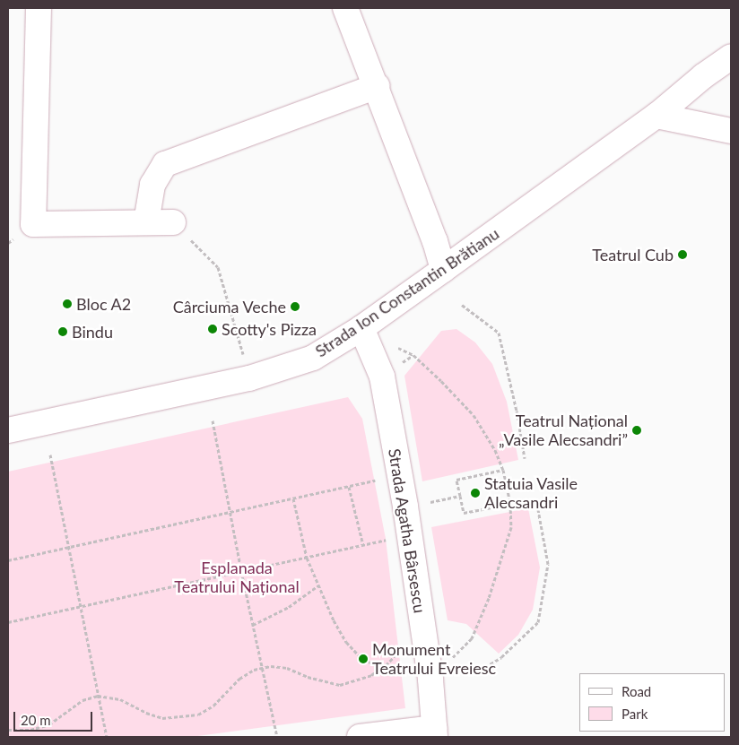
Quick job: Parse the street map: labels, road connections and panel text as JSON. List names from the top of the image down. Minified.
{"streets":{"street":["Strada Ion Constantin Brătianu","Strada Agatha Bârsescu"]},"crossings":[["Strada Ion Constantin Brătianu","Strada Agatha Bârsescu"]],"parks":["Esplanada Teatrului Național"],"places":["Teatrul Cub","Bloc A2","Cârciuma Veche","Scotty's Pizza","Bindu","Teatrul Național „Vasile Alecsandri”","Statuia Vasile Alecsandri","Monument Teatrului Evreiesc"],"legend":["Road","Park"],"scale_bar":"20 m"}
